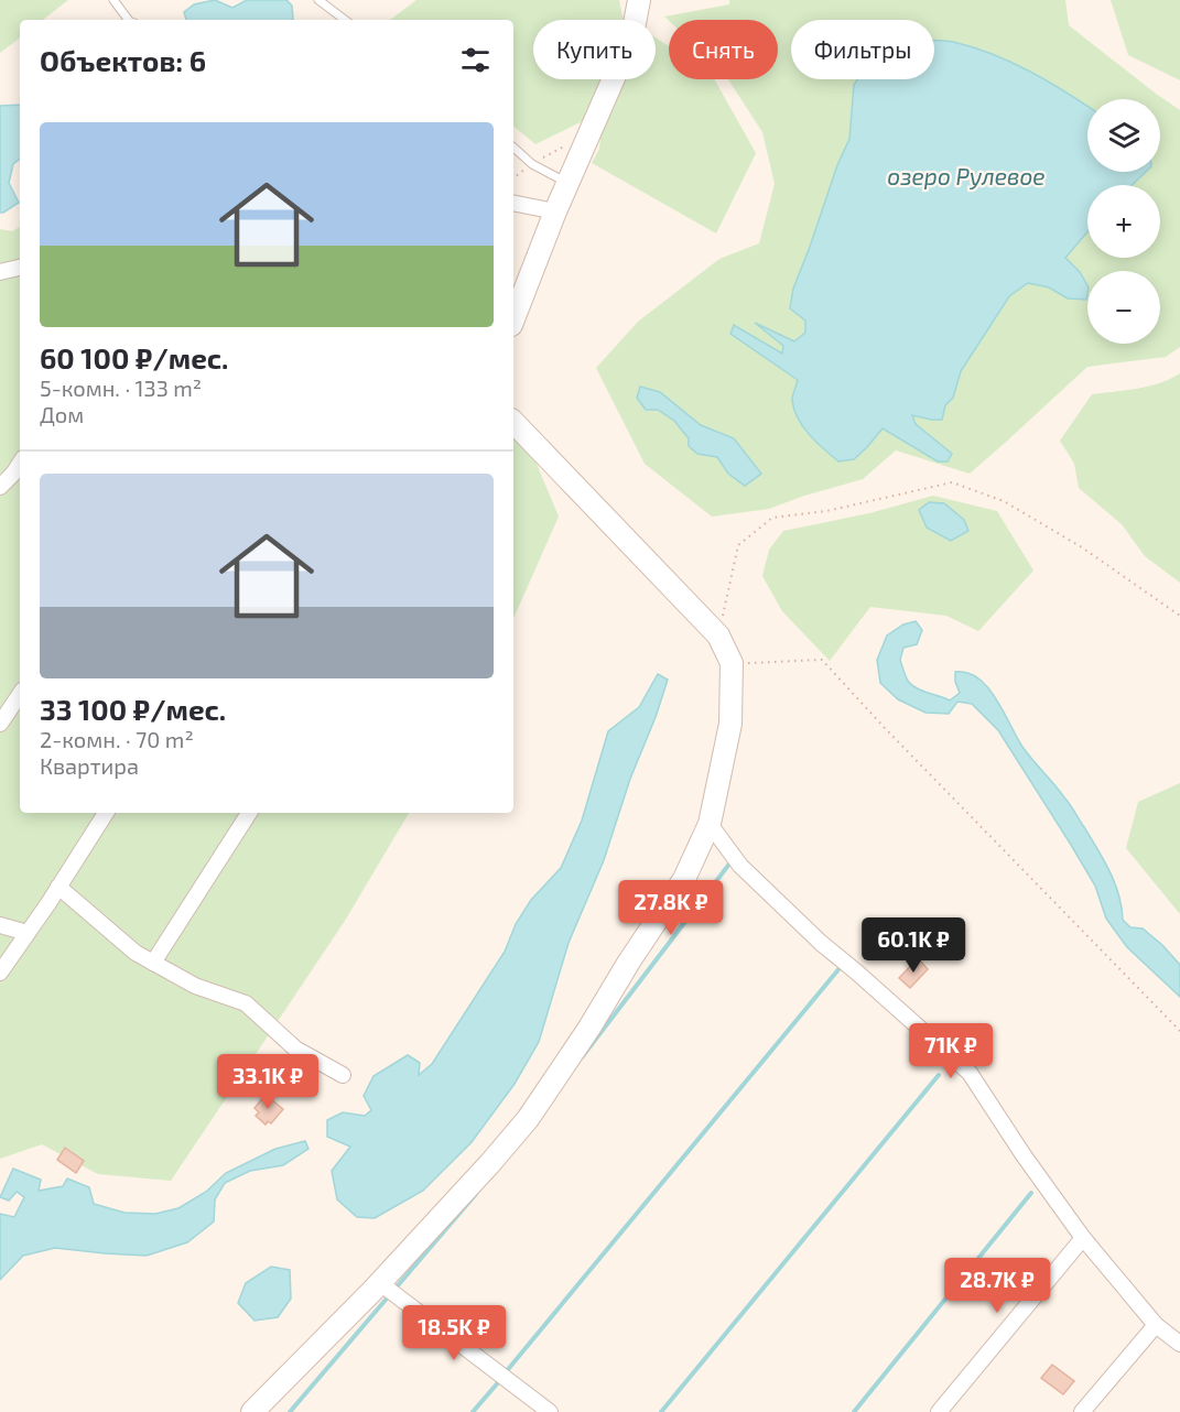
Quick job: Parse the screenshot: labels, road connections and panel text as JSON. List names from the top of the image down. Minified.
{"water":["озеро Рулевое"],"page":{"chip":["Купить","Снять","Фильтры"],"heading":"Объектов: 6","map_buttons":["+","−"],"list":[{"name":"60 100 ₽/мес.","note":"5-комн. · 133 m² · Дом"},{"name":"33 100 ₽/мес.","note":"2-комн. · 70 m² · Квартира"}],"price":["27.8K ₽","60.1K ₽","71K ₽","33.1K ₽","28.7K ₽","18.5K ₽"]}}
